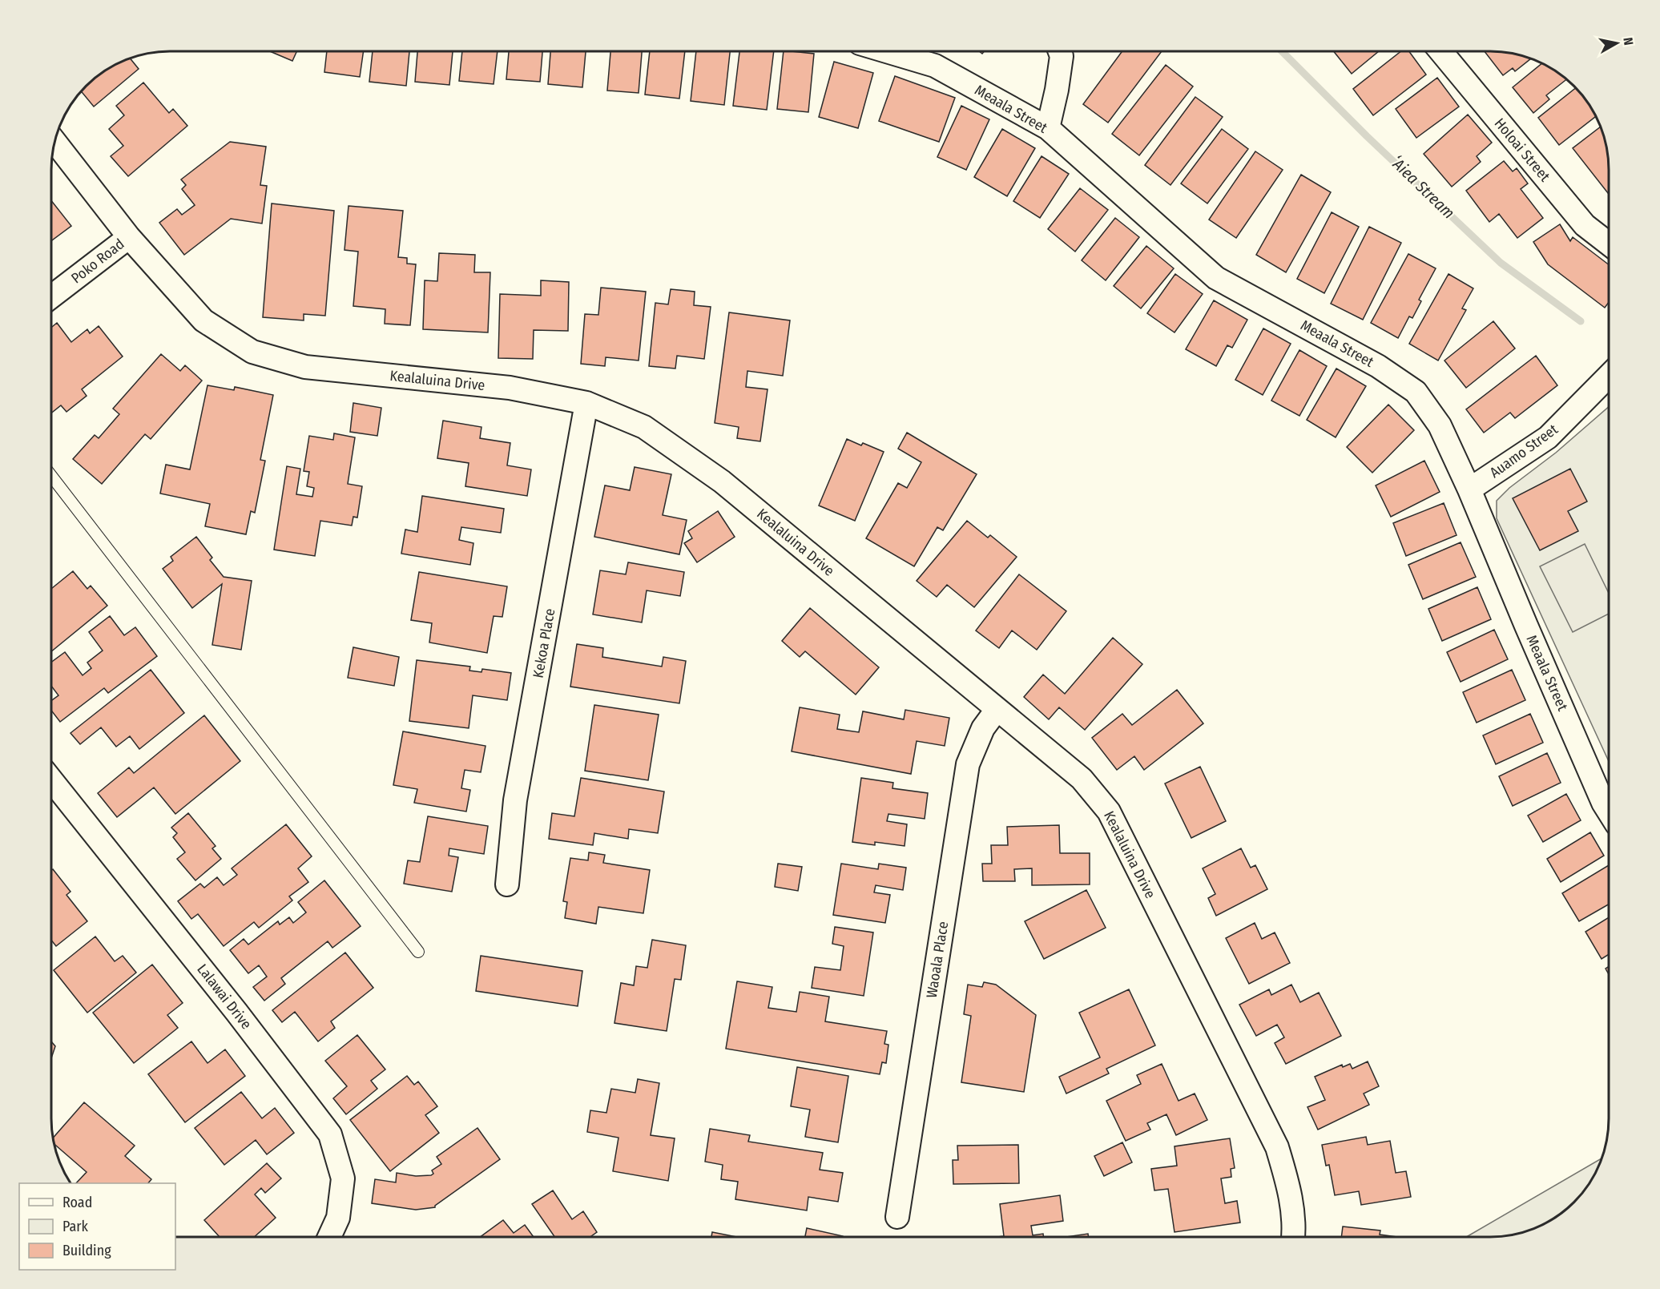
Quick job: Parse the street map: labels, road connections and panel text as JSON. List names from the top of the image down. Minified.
{"streets":{"street":["Meaala Street","Holoai Street","Poko Road","Kealaluina Drive","Auamo Street","Kekoa Place","Waoala Place","Lalawai Drive"]},"crossings":[["Meaala Street","Auamo Street"],["Poko Road","Kealaluina Drive"],["Kealaluina Drive","Kekoa Place"],["Kealaluina Drive","Waoala Place"]],"water":["ʻAiea Stream"],"legend":["Road","Park","Building"],"north":"right"}
